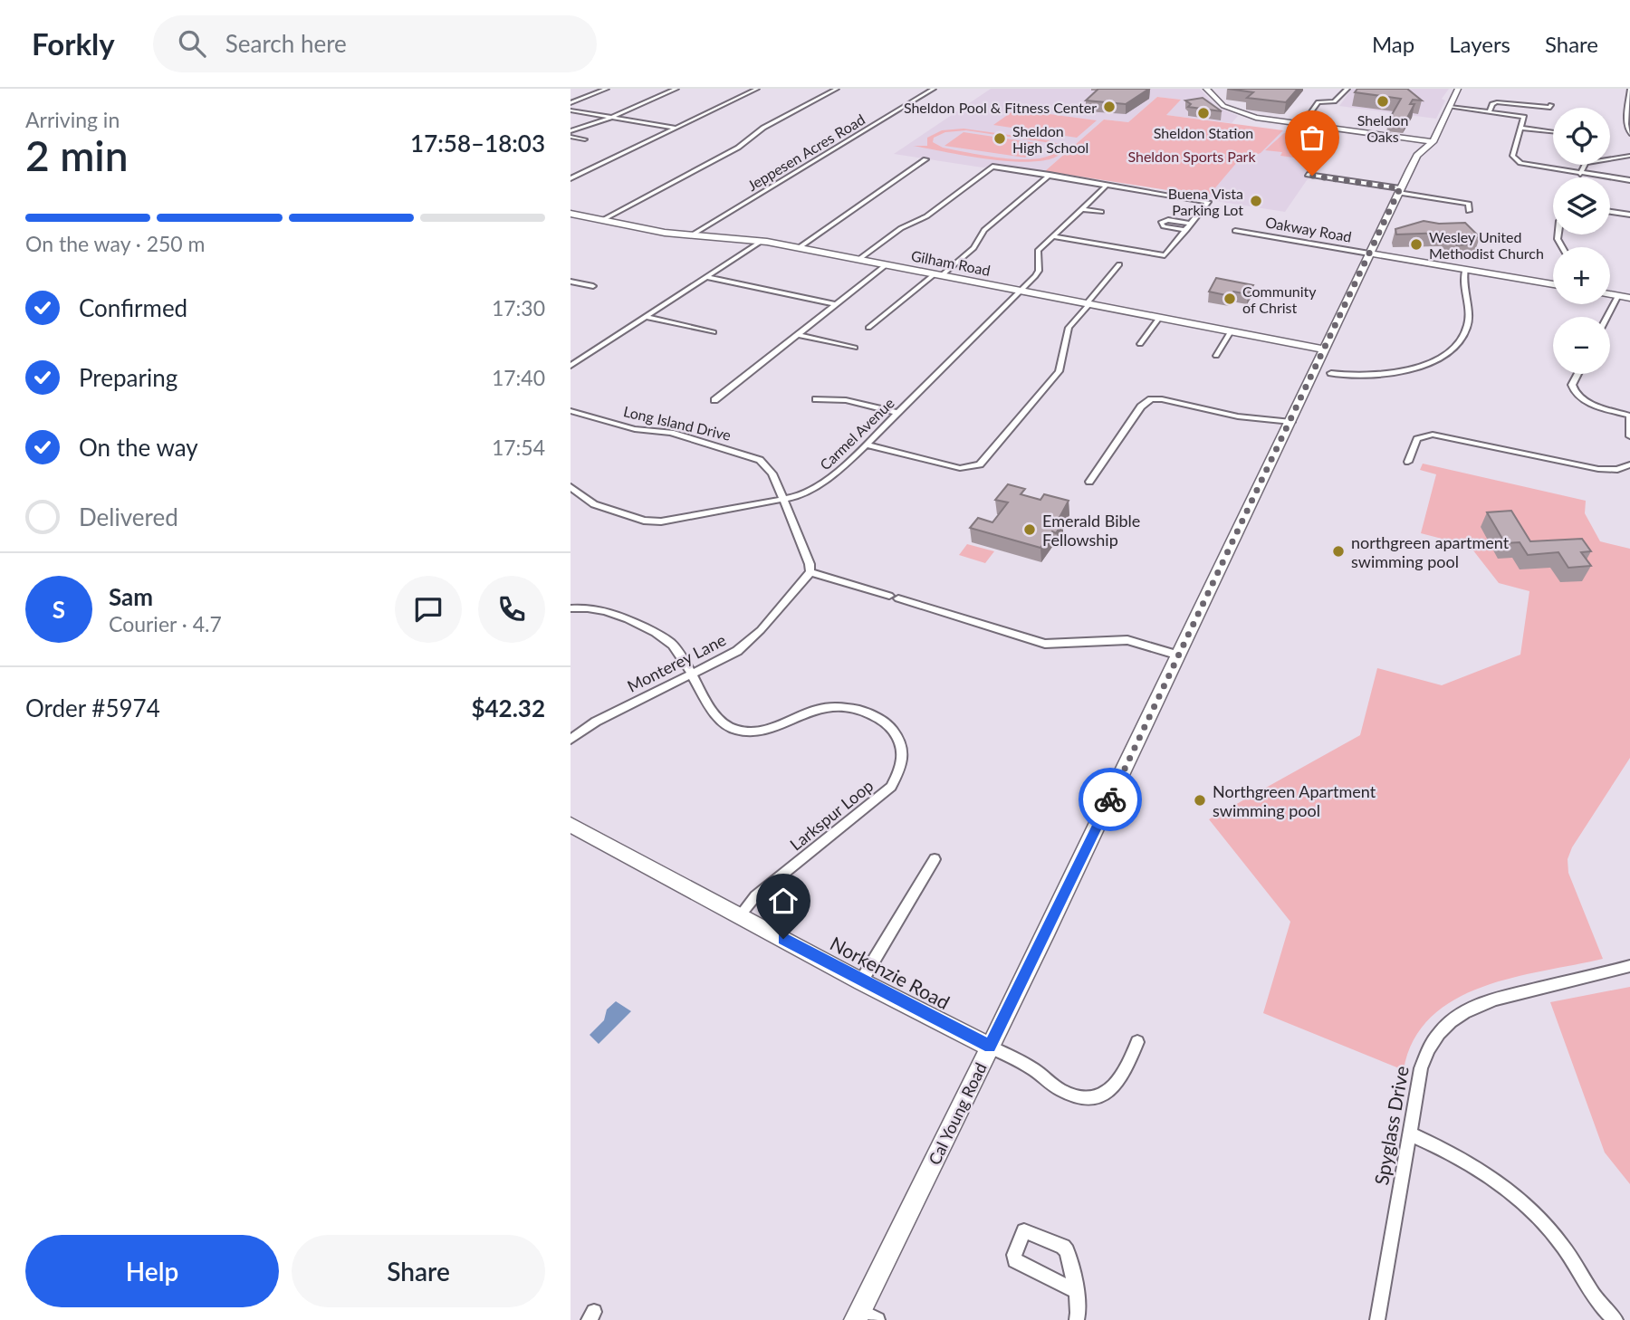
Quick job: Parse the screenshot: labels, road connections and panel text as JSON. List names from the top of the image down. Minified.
{"streets":{"main road":["Oakway Road","Gilham Road","Norkenzie Road","Cal Young Road"],"street":["Jeppesen Acres Road","Long Island Drive","Carmel Avenue","Monterey Lane","Larkspur Loop","Spyglass Drive"]},"crossings":[["Jeppesen Acres Road","Gilham Road"],["Oakway Road","Cal Young Road"],["Gilham Road","Carmel Avenue"],["Gilham Road","Cal Young Road"],["Long Island Drive","Carmel Avenue"],["Long Island Drive","Monterey Lane"],["Monterey Lane","Larkspur Loop"],["Larkspur Loop","Norkenzie Road"],["Norkenzie Road","Cal Young Road"]],"parks":["Sheldon Sports Park"],"places":["Sheldon Oaks","Sheldon Pool & Fitness Center","Sheldon Station","Sheldon High School","Buena Vista Parking Lot","Wesley United Methodist Church","Community of Christ","Emerald Bible Fellowship","northgreen apartment swimming pool","Northgreen Apartment swimming pool"],"page":{"header":"Forkly","search":"Search here","nav":["Map","Layers","Share"],"heading":["2 min","Arriving in","17:58–18:03"],"panel":["Sam","Courier · 4.7","Order #5974","$42.32"],"map_buttons":["+","−"],"bar":"On the way · 250 m","list":[["Confirmed","17:30"],["Preparing","17:40"],["On the way","17:54"],"Delivered"],"round":"S","buttons":["Help","Share"]}}
